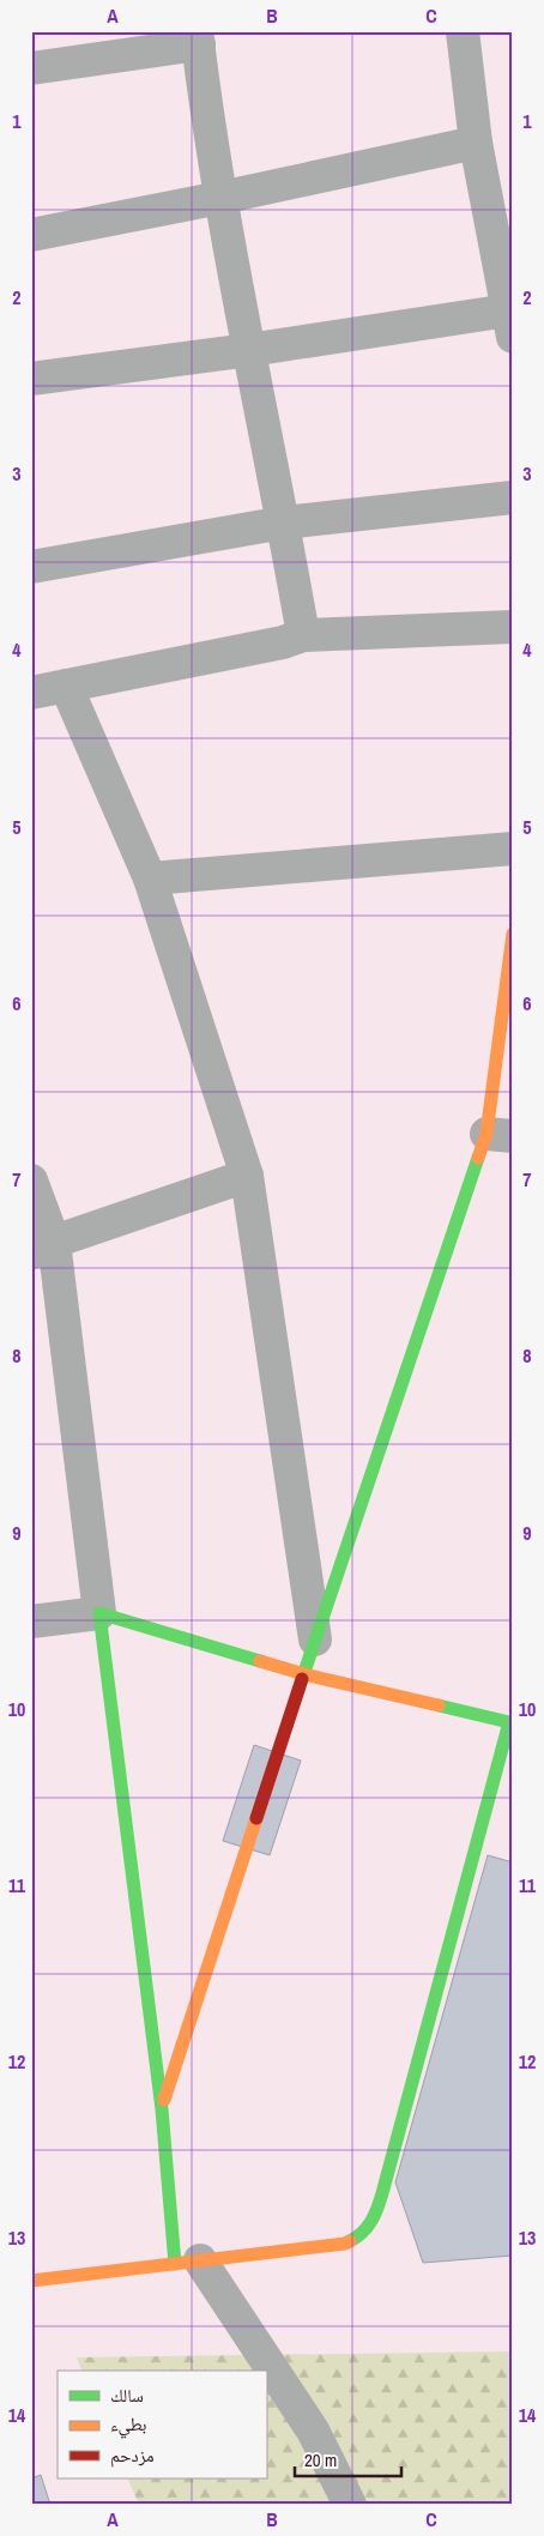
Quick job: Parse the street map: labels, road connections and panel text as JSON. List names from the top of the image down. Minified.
{"legend":["سالك","بطيء","مزدحم"],"scale_bar":"20 m","grid":{"columns":["A","B","C"],"rows":["1","2","3","4","5","6","7","8","9","10","11","12","13","14"]}}
